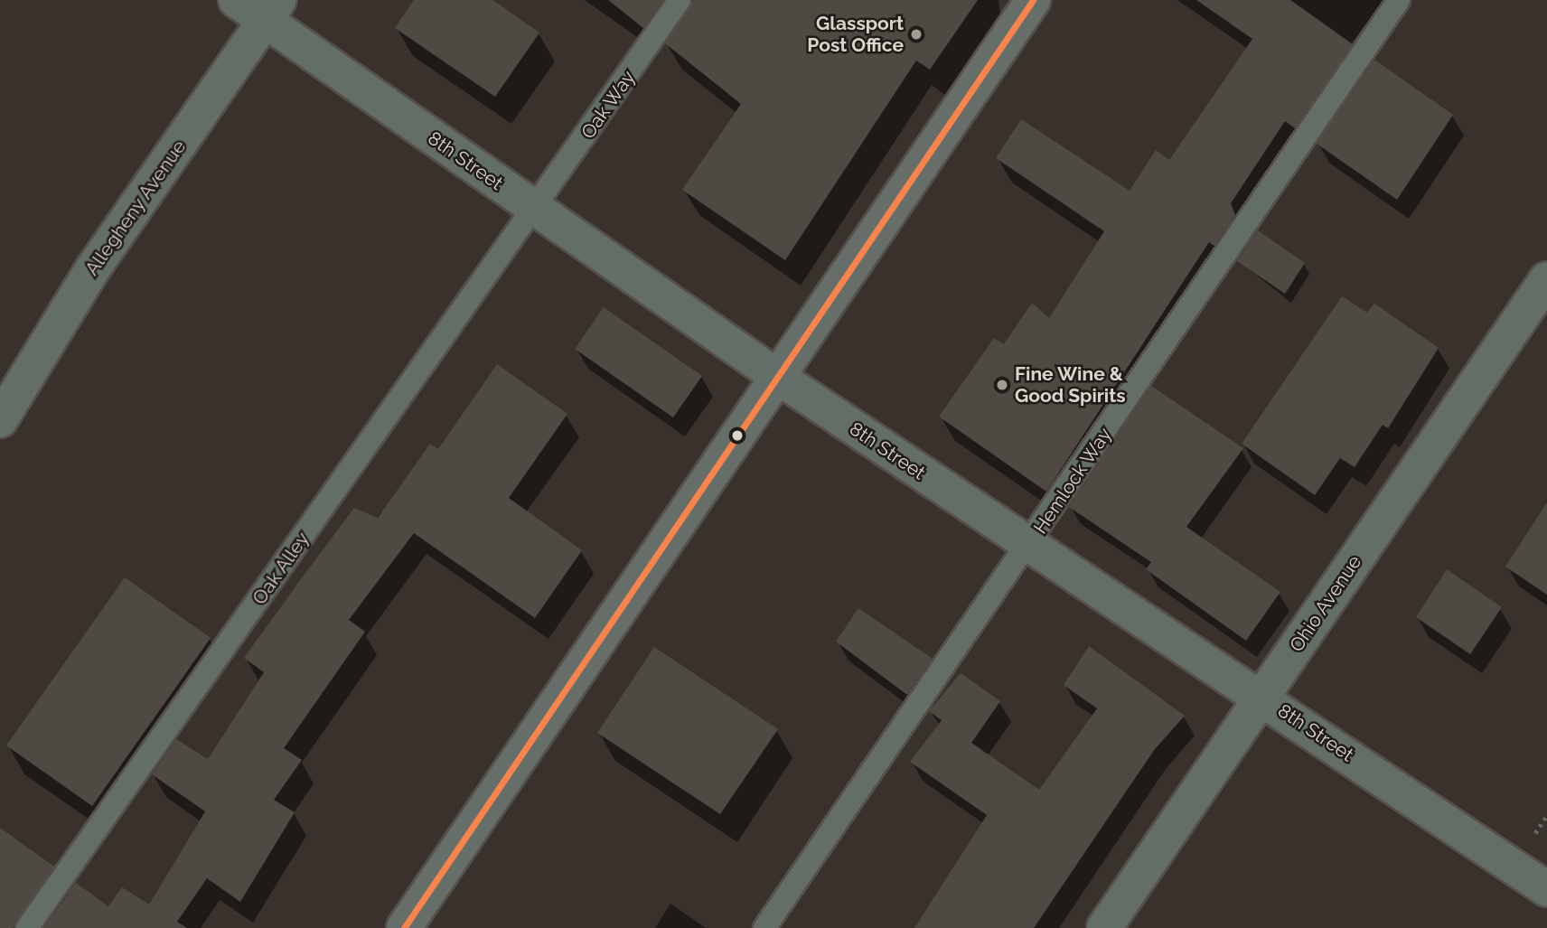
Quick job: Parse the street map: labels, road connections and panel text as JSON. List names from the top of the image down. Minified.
{"streets":{"street":["8th Street","Allegheny Avenue","Ohio Avenue"],"lane":["Oak Way","Hemlock Way","Oak Alley"]},"crossings":[["Oak Way","8th Street"],["Oak Way","Oak Alley"],["8th Street","Allegheny Avenue"],["8th Street","Hemlock Way"],["8th Street","Oak Alley"],["8th Street","Ohio Avenue"]],"places":["Glassport Post Office","Fine Wine & Good Spirits"]}
